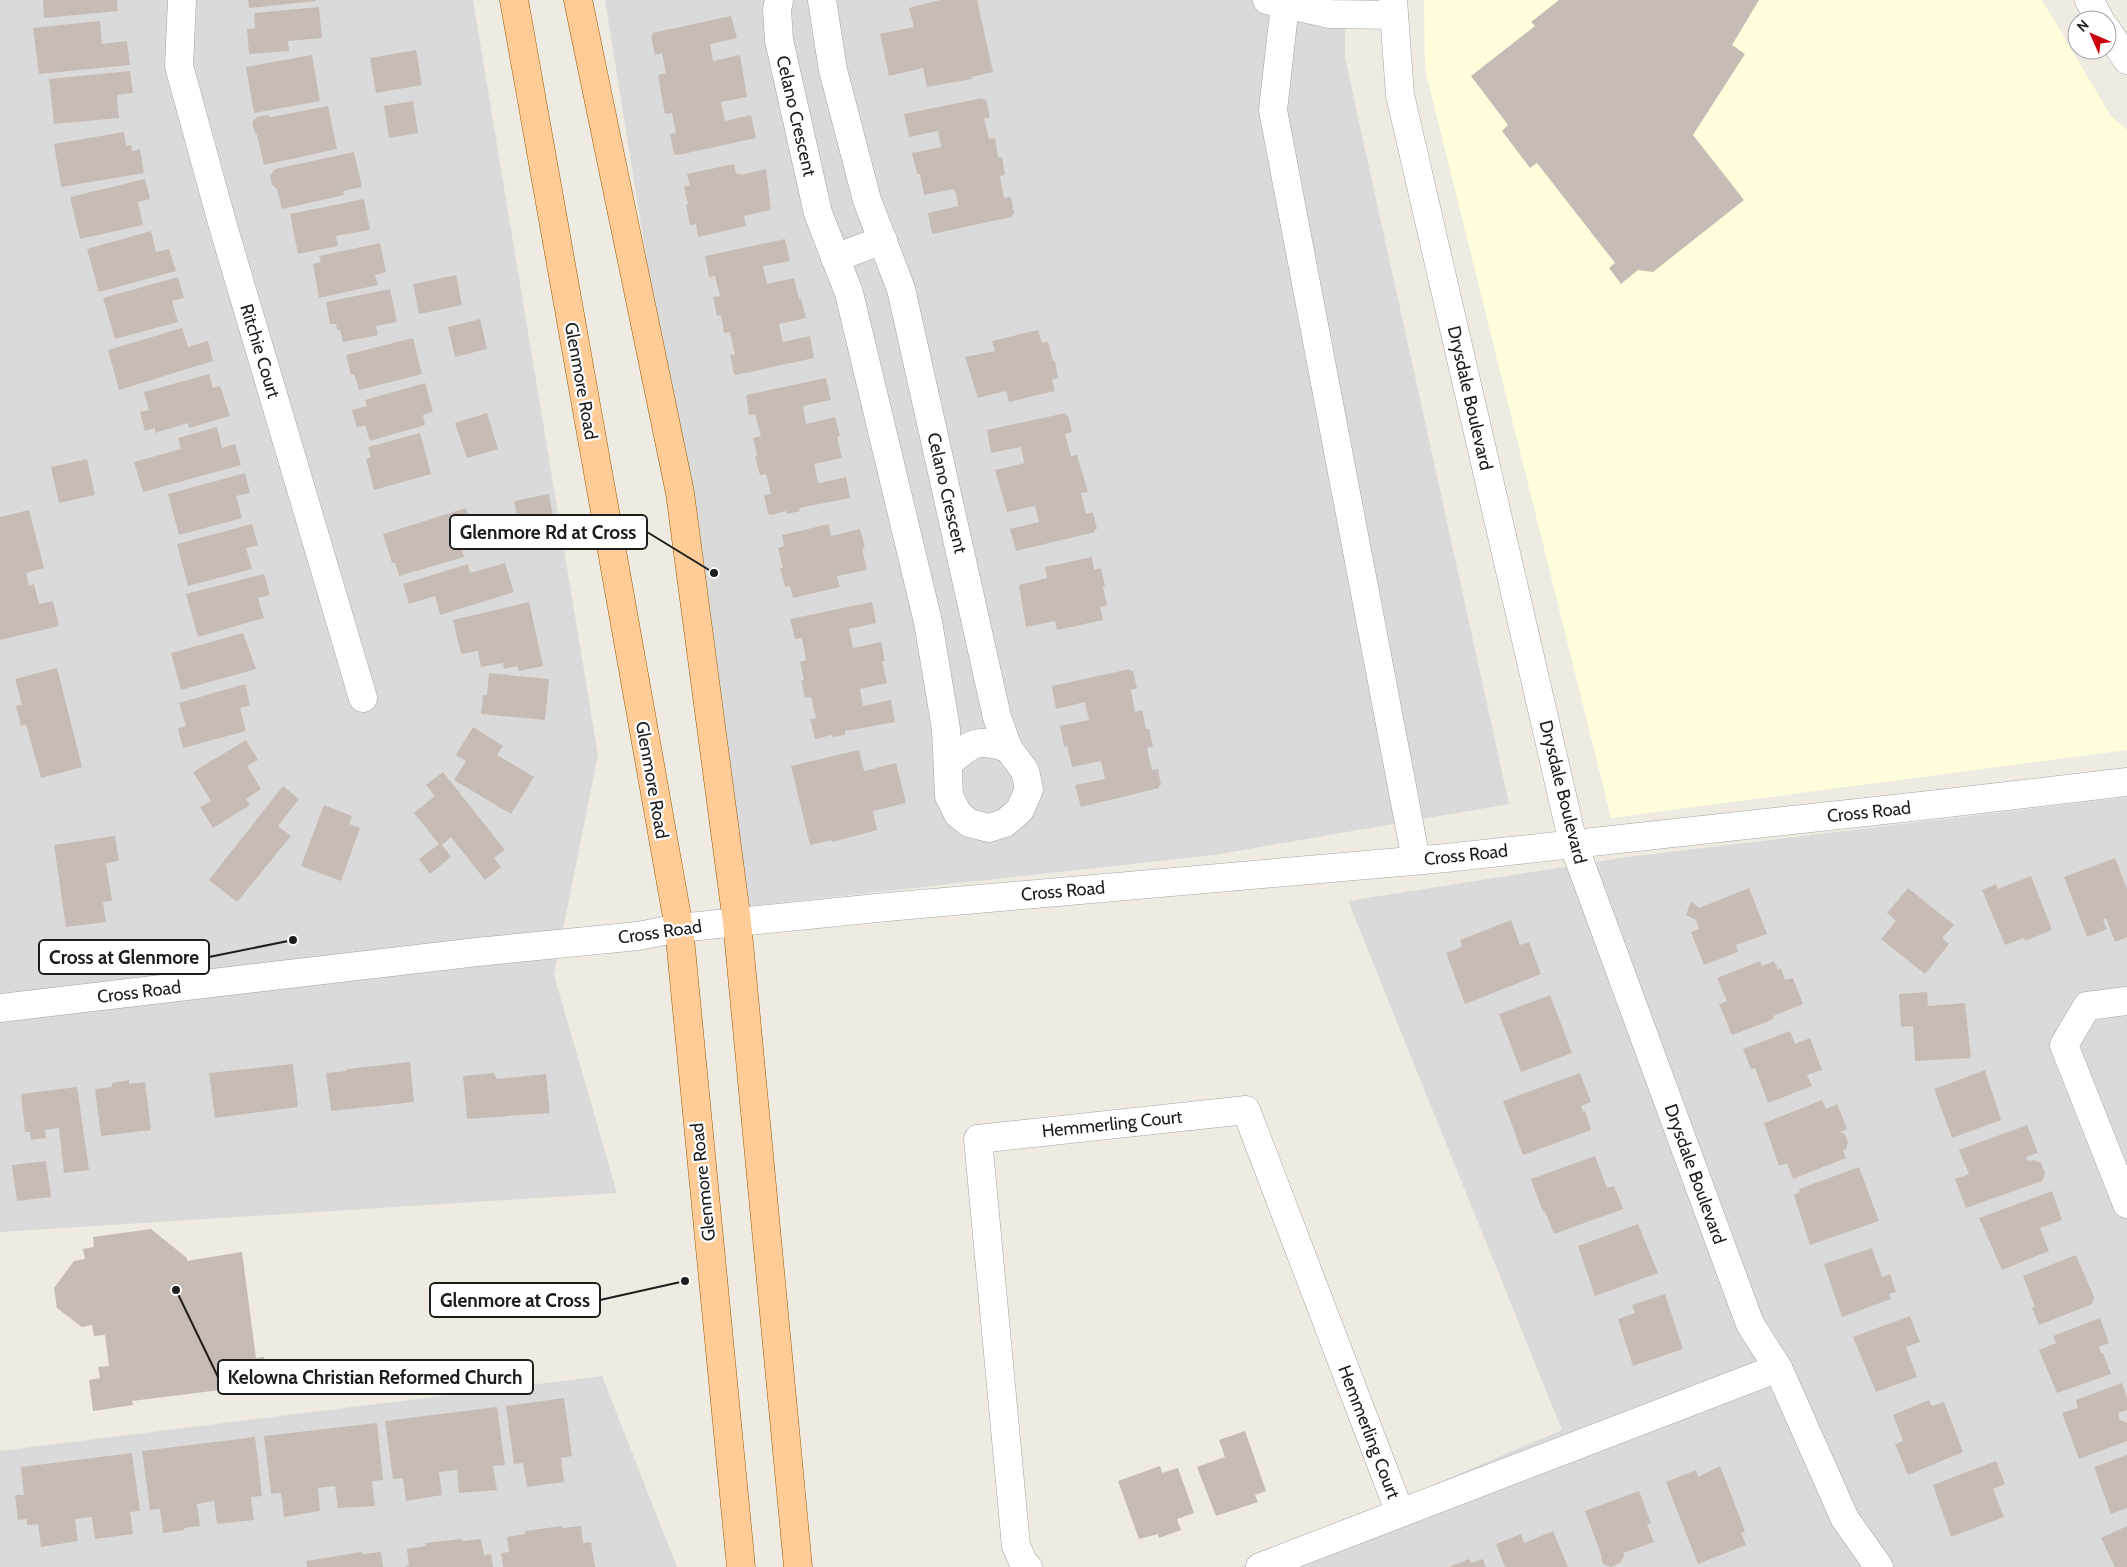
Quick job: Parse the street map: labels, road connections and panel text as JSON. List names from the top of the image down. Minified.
{"streets":{"main road":["Glenmore Road"],"street":["Celano Crescent","Ritchie Court","Drysdale Boulevard","Cross Road","Hemmerling Court"]},"crossings":[["Glenmore Road","Cross Road"],["Drysdale Boulevard","Cross Road"],["Drysdale Boulevard","Hemmerling Court"]],"places":["Glenmore Rd at Cross","Cross at Glenmore","Glenmore at Cross","Kelowna Christian Reformed Church"],"north":"top left"}
